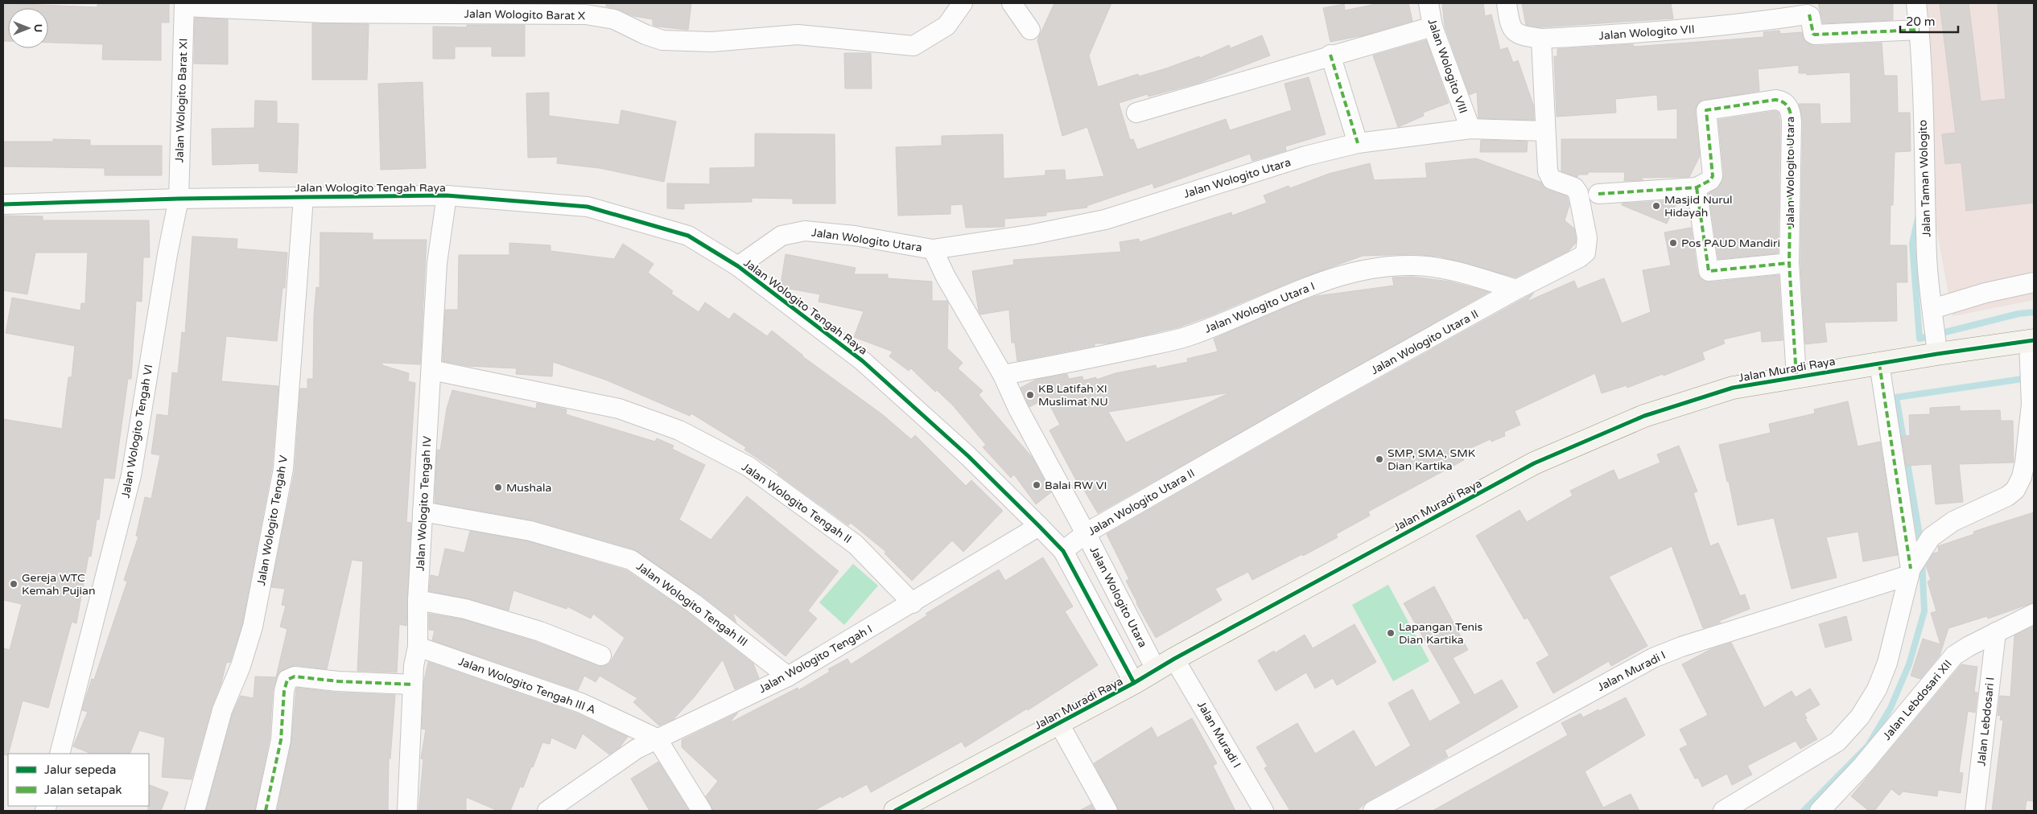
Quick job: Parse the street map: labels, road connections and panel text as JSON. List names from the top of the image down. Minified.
{"streets":{"street":["Jalan Wologito Barat X","Jalan Wologito VII","Jalan Wologito VIII","Jalan Wologito Barat XI","Jalan Wologito Utara","Jalan Taman Wologito","Jalan Wologito Tengah Raya","Jalan Wologito Utara I","Jalan Wologito Utara II","Jalan Muradi Raya","Jalan Wologito Tengah VI","Jalan Wologito Tengah II","Jalan Wologito Tengah IV","Jalan Wologito Tengah V","Jalan Wologito Tengah III","Jalan Wologito Tengah I","Jalan Muradi I","Jalan Wologito Tengah III A","Jalan Lebdosari XII","Jalan Lebdosari I"]},"crossings":[["Jalan Wologito Barat X","Jalan Wologito Barat XI"],["Jalan Wologito VII","Jalan Taman Wologito"],["Jalan Wologito VII","Jalan Wologito Utara II"],["Jalan Wologito VIII","Jalan Wologito Utara"],["Jalan Wologito Barat XI","Jalan Wologito Tengah Raya"],["Jalan Wologito Barat XI","Jalan Wologito Tengah VI"],["Jalan Wologito Utara","Jalan Wologito Tengah Raya"],["Jalan Wologito Utara","Jalan Wologito Utara I"],["Jalan Wologito Utara","Jalan Wologito Utara II"],["Jalan Wologito Utara","Jalan Muradi Raya"],["Jalan Wologito Utara","Jalan Muradi I"],["Jalan Taman Wologito","Jalan Muradi Raya"],["Jalan Wologito Tengah Raya","Jalan Wologito Utara II"],["Jalan Wologito Tengah Raya","Jalan Muradi Raya"],["Jalan Wologito Tengah Raya","Jalan Wologito Tengah VI"],["Jalan Wologito Tengah Raya","Jalan Wologito Tengah IV"],["Jalan Wologito Tengah Raya","Jalan Wologito Tengah V"],["Jalan Wologito Tengah Raya","Jalan Wologito Tengah I"],["Jalan Wologito Utara I","Jalan Wologito Utara II"],["Jalan Muradi Raya","Jalan Muradi I"],["Jalan Wologito Tengah II","Jalan Wologito Tengah IV"],["Jalan Wologito Tengah II","Jalan Wologito Tengah I"],["Jalan Wologito Tengah IV","Jalan Wologito Tengah III"],["Jalan Wologito Tengah IV","Jalan Wologito Tengah III A"],["Jalan Wologito Tengah III","Jalan Wologito Tengah I"],["Jalan Wologito Tengah I","Jalan Wologito Tengah III A"],["Jalan Lebdosari XII","Jalan Lebdosari I"]],"places":["Masjid Nurul Hidayah","Pos PAUD Mandiri","KB Latifah XI Muslimat NU","SMP, SMA, SMK Dian Kartika","Balai RW VI","Mushala","Gereja WTC Kemah Pujian","Lapangan Tenis Dian Kartika"],"legend":["Jalur sepeda","Jalan setapak"],"scale_bar":"20 m","north":"right"}
